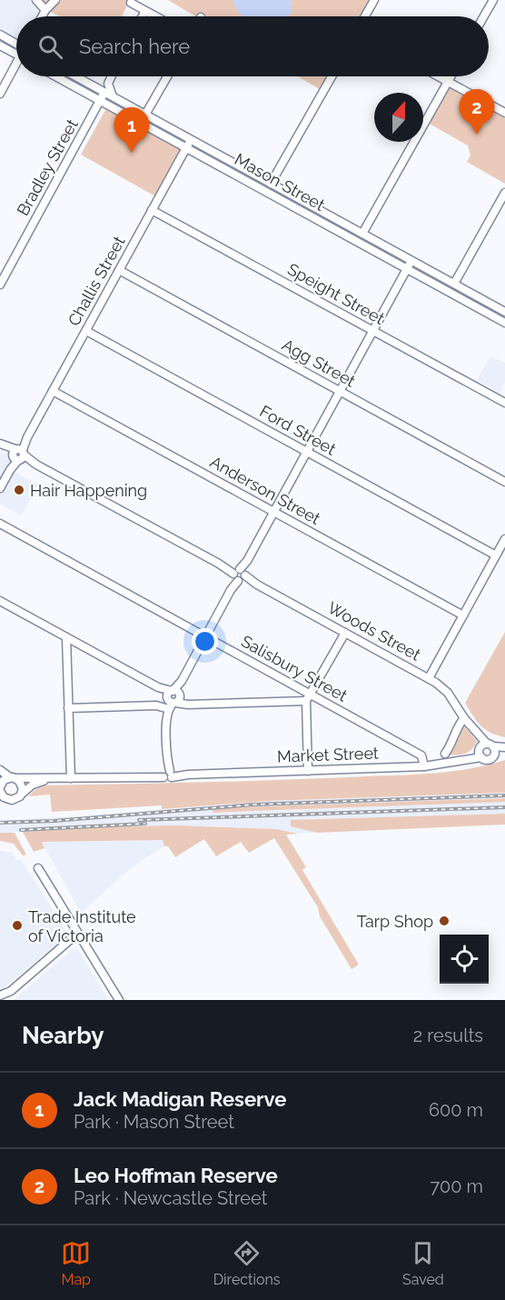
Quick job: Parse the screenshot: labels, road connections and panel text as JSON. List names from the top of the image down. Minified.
{"streets":{"street":["Bradley Street","Mason Street","Challis Street","Speight Street","Agg Street","Ford Street","Anderson Street","Woods Street","Salisbury Street","Market Street"]},"crossings":[["Bradley Street","Mason Street"],["Mason Street","Challis Street"],["Challis Street","Speight Street"],["Challis Street","Agg Street"],["Challis Street","Ford Street"],["Challis Street","Anderson Street"],["Challis Street","Woods Street"],["Woods Street","Market Street"],["Salisbury Street","Market Street"]],"places":["Hair Happening","Tarp Shop","Trade Institute of Victoria"],"north":"top","page":{"search":"Search here","pins":["2","1"],"heading":["Nearby","2 results"],"list":[{"mark":"1","name":"Jack Madigan Reserve","note":"Park · Mason Street","value":"600 m"},{"mark":"2","name":"Leo Hoffman Reserve","note":"Park · Newcastle Street","value":"700 m"}],"nav":["Map","Directions","Saved"]}}
